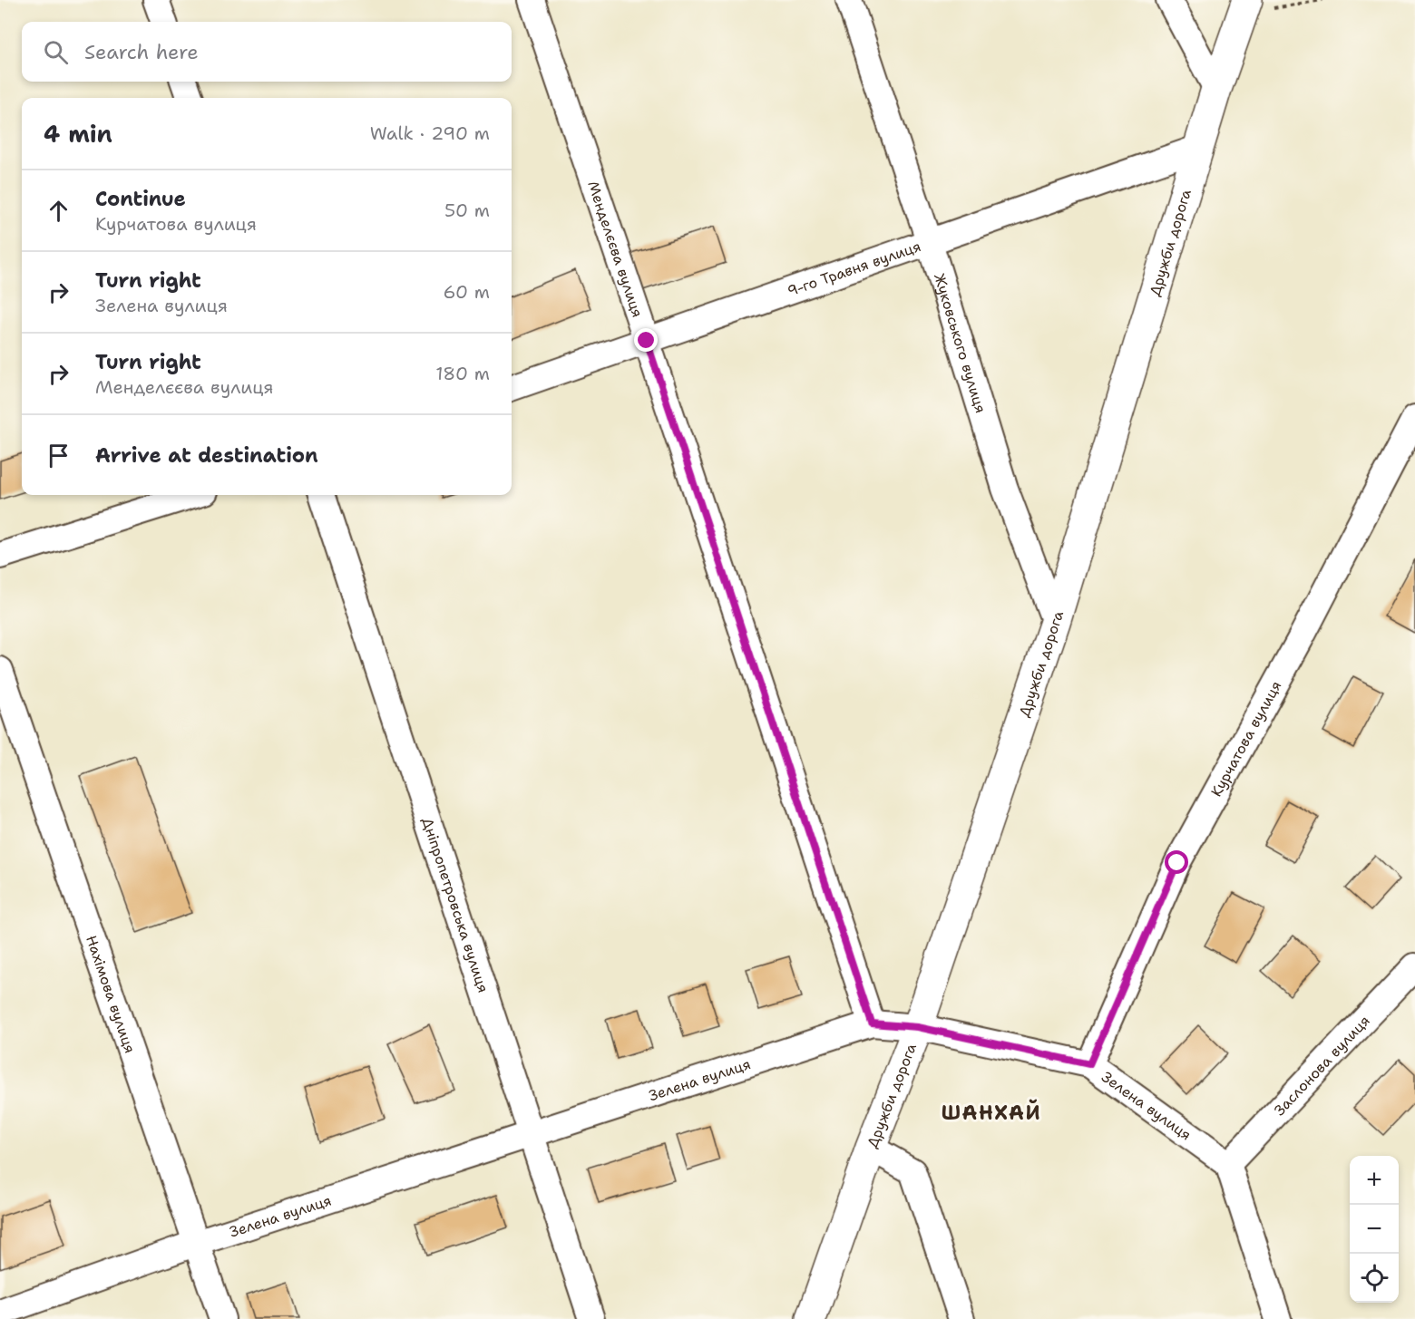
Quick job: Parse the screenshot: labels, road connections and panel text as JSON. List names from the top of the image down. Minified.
{"streets":{"street":["Дружби дорога","Менделєєва вулиця","9-го Травня вулиця","Жуковського вулиця","Курчатова вулиця","Дніпропетровська вулиця","Нахімова вулиця","Заслонова вулиця","Зелена вулиця"]},"crossings":[["Дружби дорога","9-го Травня вулиця"],["Дружби дорога","Жуковського вулиця"],["Дружби дорога","Зелена вулиця"],["Менделєєва вулиця","9-го Травня вулиця"],["Менделєєва вулиця","Зелена вулиця"],["9-го Травня вулиця","Жуковського вулиця"],["Курчатова вулиця","Зелена вулиця"],["Дніпропетровська вулиця","Зелена вулиця"],["Нахімова вулиця","Зелена вулиця"],["Заслонова вулиця","Зелена вулиця"]],"districts":["ШАНХАЙ"],"page":{"search":"Search here","heading":["4 min","Walk · 290 m"],"list":[["Continue","Курчатова вулиця","50 m"],["Turn right","Зелена вулиця","60 m"],["Turn right","Менделєєва вулиця","180 m"],"Arrive at destination"],"map_buttons":["+","−"]}}
